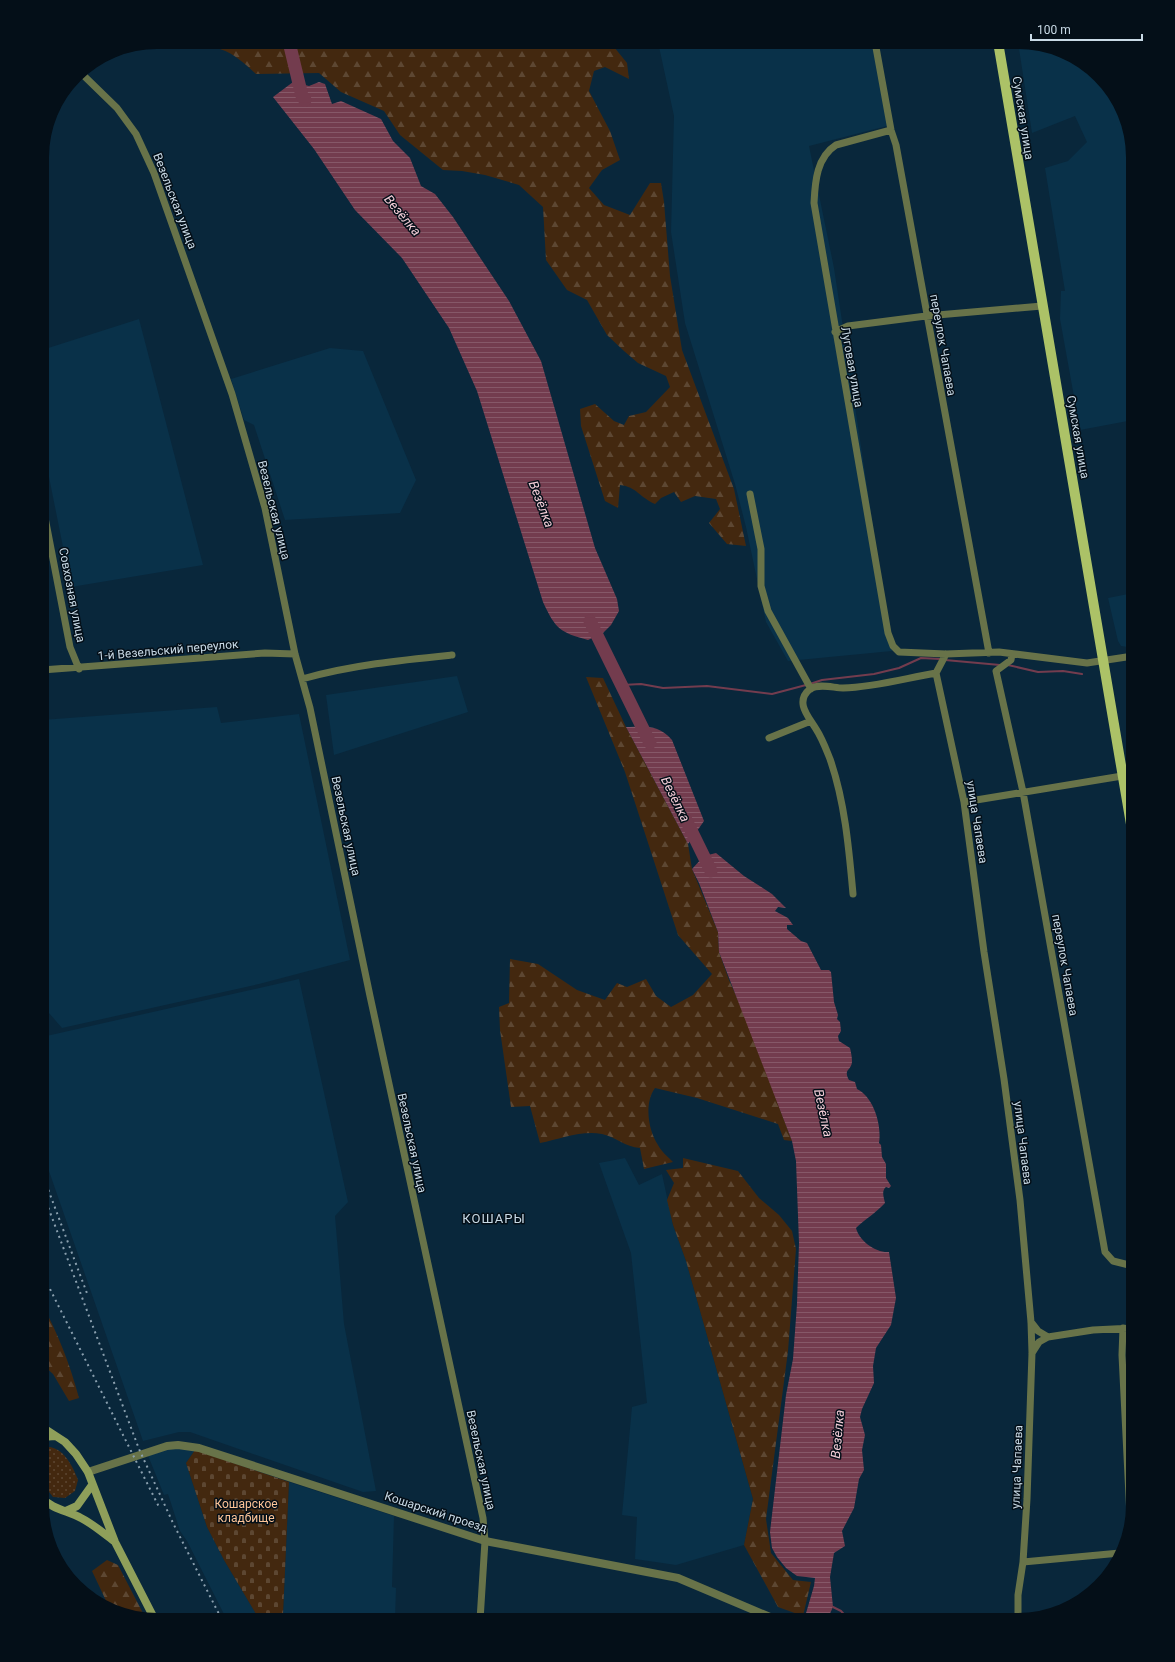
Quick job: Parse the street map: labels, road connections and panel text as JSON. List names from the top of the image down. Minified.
{"streets":{"main road":["Сумская улица"],"street":["Везельская улица","переулок Чапаева","Луговая улица","Совхозная улица","1-й Везельский переулок","улица Чапаева","Кошарский проезд"]},"crossings":[["Везельская улица","1-й Везельский переулок"],["Везельская улица","Кошарский проезд"],["переулок Чапаева","Луговая улица"],["Совхозная улица","1-й Везельский переулок"]],"districts":["КОШАРЫ"],"water":["Везёлка"],"parks":["Кошарское кладбище"],"scale_bar":"100 m"}
